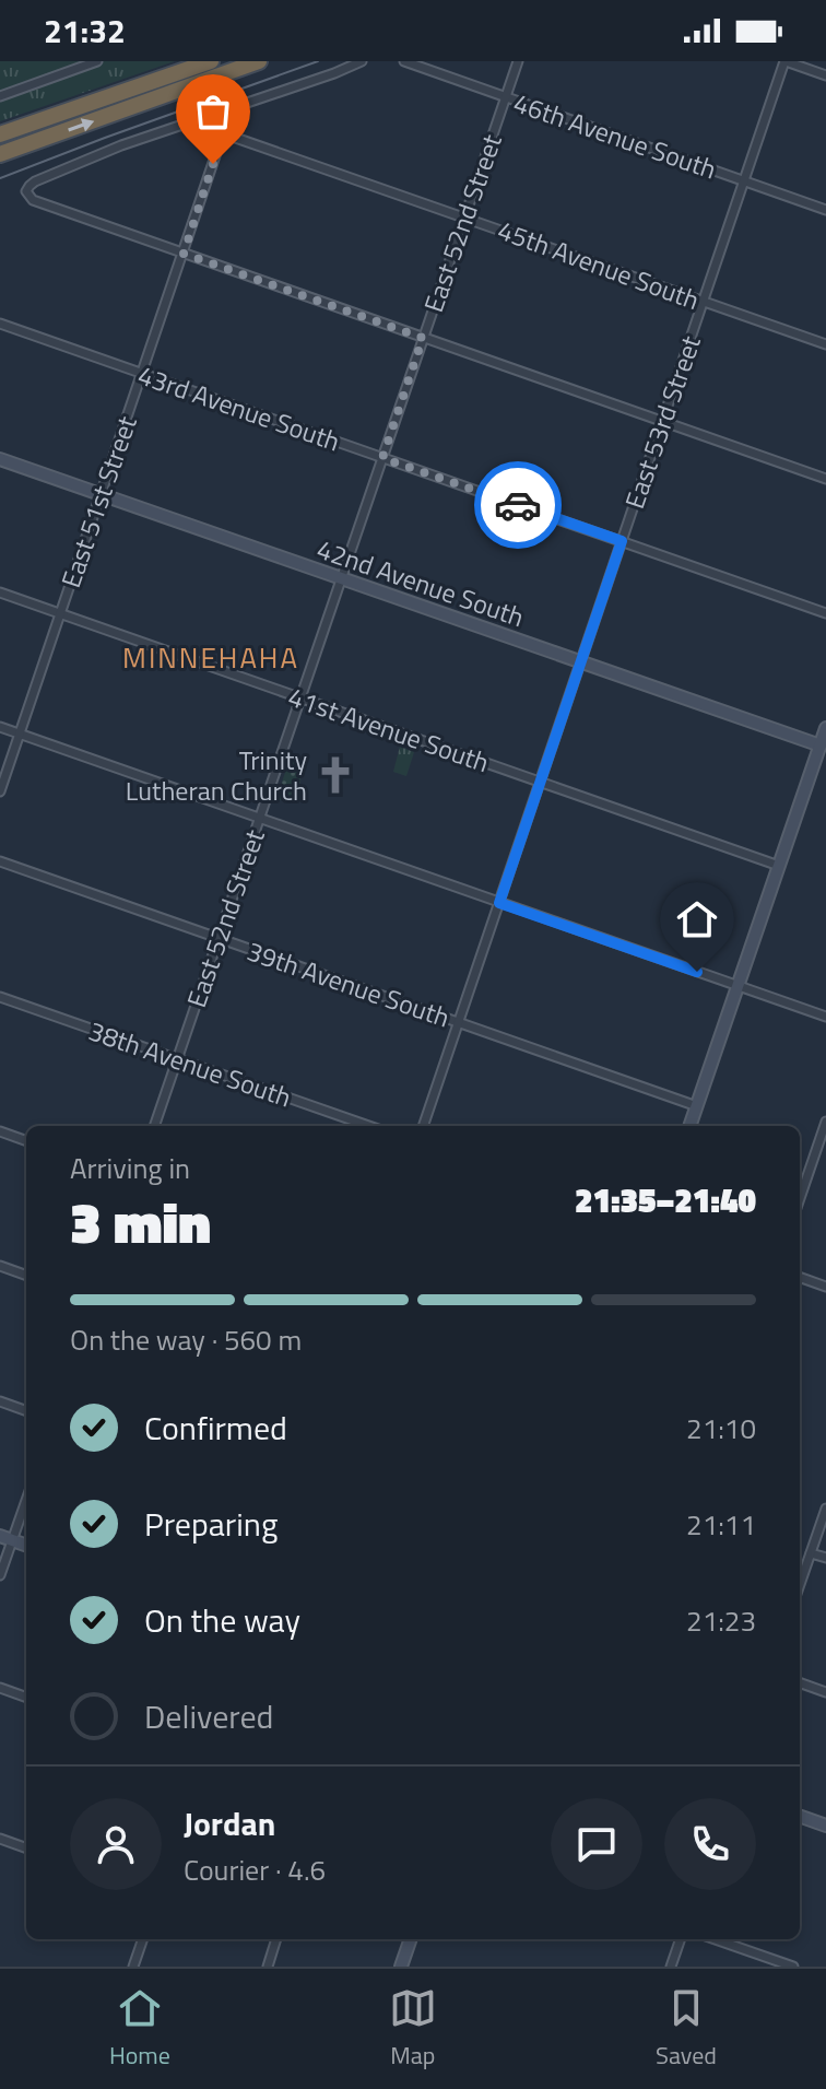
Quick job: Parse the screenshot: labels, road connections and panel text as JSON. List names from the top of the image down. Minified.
{"streets":{"street":["46th Avenue South","East 52nd Street","45th Avenue South","43rd Avenue South","East 53rd Street","East 51st Street","42nd Avenue South","41st Avenue South","39th Avenue South","38th Avenue South"]},"crossings":[["46th Avenue South","East 52nd Street"],["46th Avenue South","East 53rd Street"],["East 52nd Street","45th Avenue South"],["East 52nd Street","43rd Avenue South"],["East 52nd Street","42nd Avenue South"],["East 52nd Street","41st Avenue South"],["East 52nd Street","39th Avenue South"],["East 52nd Street","38th Avenue South"],["45th Avenue South","East 53rd Street"],["45th Avenue South","East 51st Street"],["43rd Avenue South","East 53rd Street"],["43rd Avenue South","East 51st Street"],["East 53rd Street","42nd Avenue South"],["East 53rd Street","41st Avenue South"],["East 53rd Street","39th Avenue South"],["East 51st Street","42nd Avenue South"],["East 51st Street","41st Avenue South"]],"districts":["MINNEHAHA"],"places":{"church":["Trinity Lutheran Church"]},"page":{"status":"21:32","heading":["3 min","Arriving in","21:35–21:40"],"panel":["Jordan","Courier · 4.6"],"bar":"On the way · 560 m","list":[["Confirmed","21:10"],["Preparing","21:11"],["On the way","21:23"],"Delivered"],"tabs":["Home","Map","Saved"]}}
